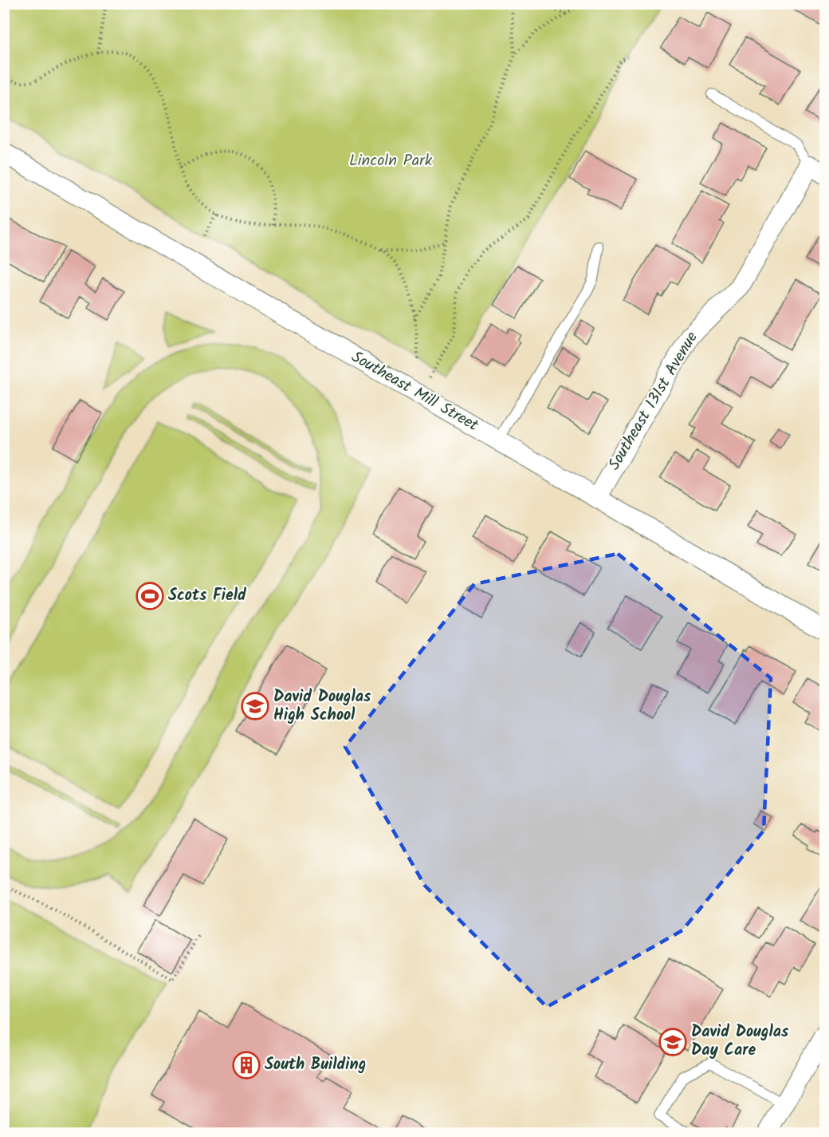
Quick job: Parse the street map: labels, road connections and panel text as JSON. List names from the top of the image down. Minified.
{"streets":{"street":["Southeast Mill Street","Southeast 131st Avenue"]},"crossings":[["Southeast Mill Street","Southeast 131st Avenue"]],"parks":["Lincoln Park"],"places":{"sports":["Scots Field"],"school or university":["David Douglas High School","David Douglas Day Care"],"building":["South Building"]}}
